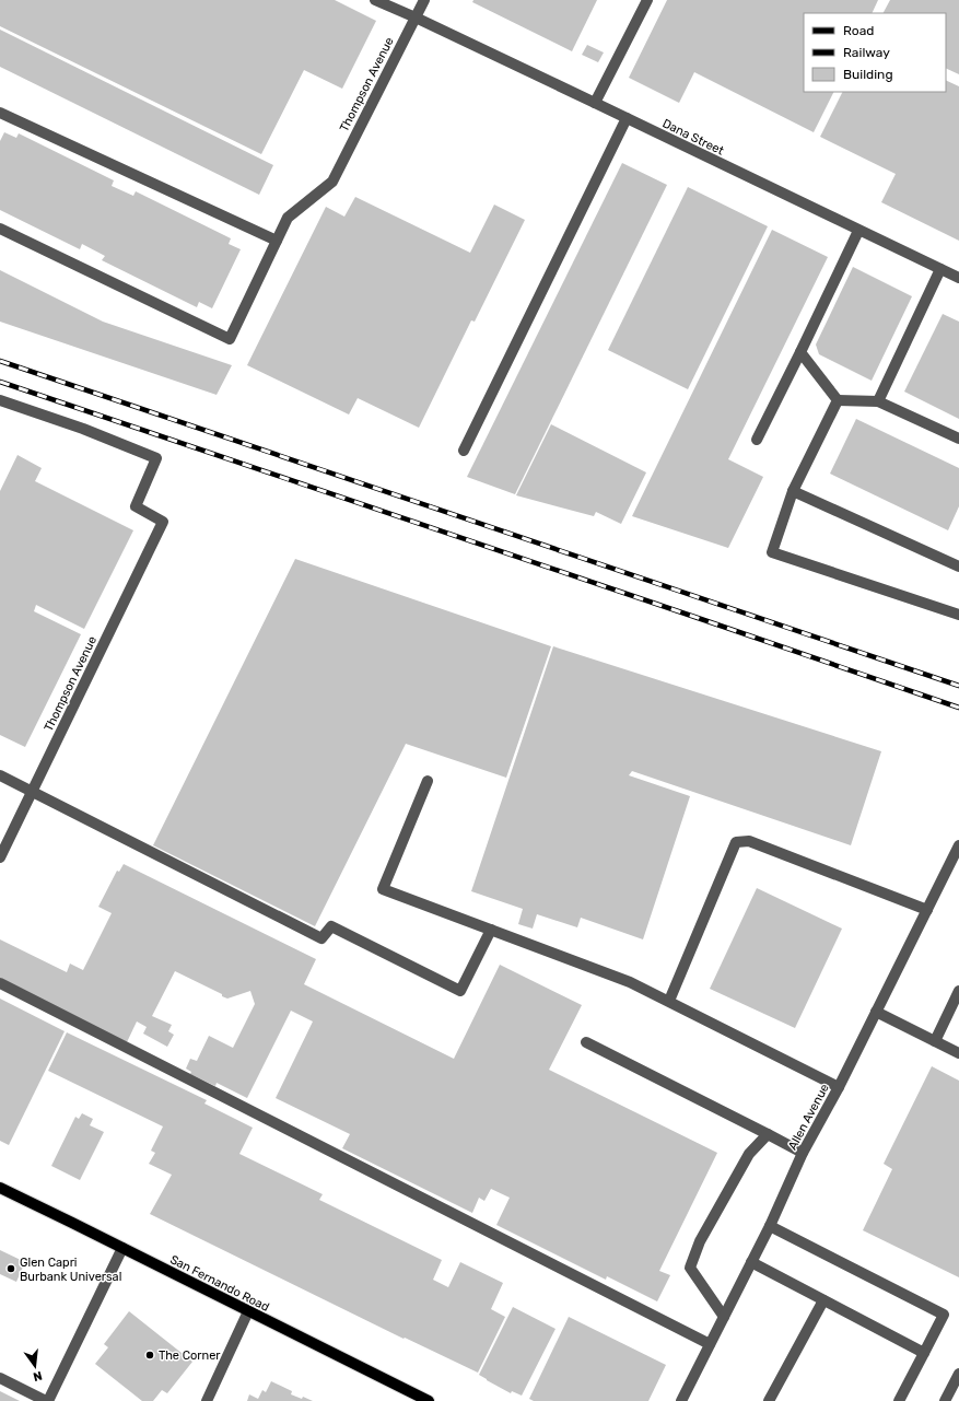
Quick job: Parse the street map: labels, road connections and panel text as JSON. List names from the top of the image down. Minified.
{"streets":{"main road":["San Fernando Road"],"street":["Thompson Avenue","Dana Street","Allen Avenue"]},"crossings":[["Thompson Avenue","Dana Street"]],"places":["Glen Capri Burbank Universal","The Corner"],"legend":["Road","Railway","Building"],"north":"bottom"}
